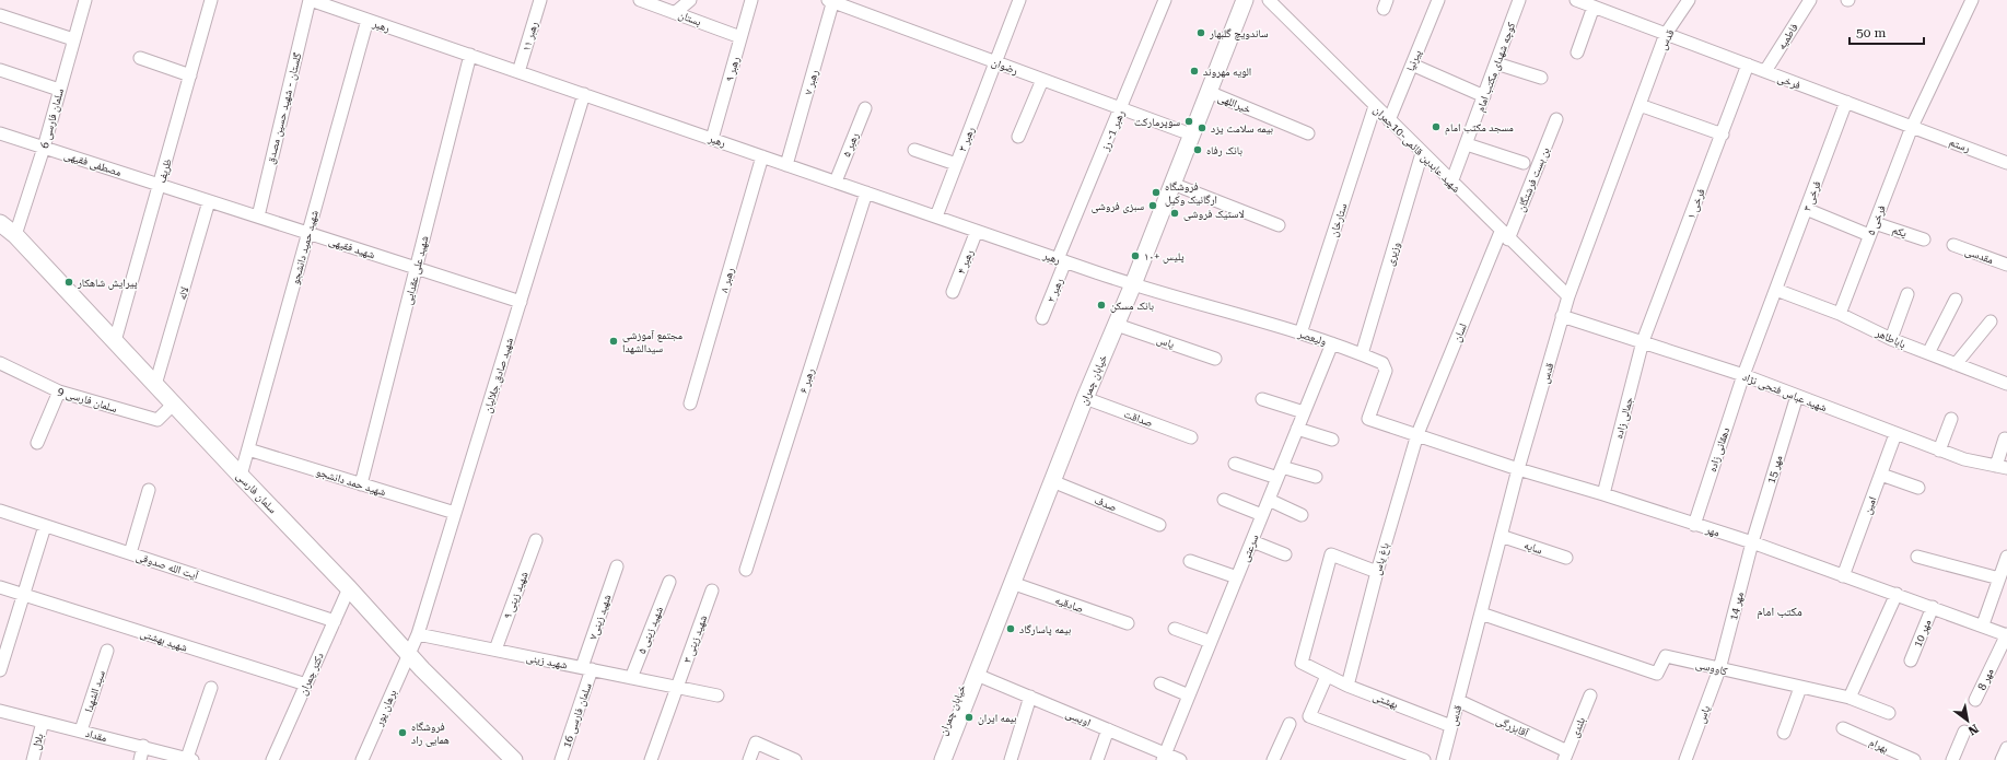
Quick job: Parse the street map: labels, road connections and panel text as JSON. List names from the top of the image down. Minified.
{"streets":{"main road":["خیابان چمران","سلمان فارسی"],"street":["بستان","رهبر","رهبر ۱۱","فاطمیه","قدس","پیرنیا","رضوان","کوچه شهدای مکتب امام","رهبر ۹","فرخی","رهبر ۷","خیراللهی","گلستان - شهید حسین مصدق","سلمان فارسی 6","رهبر 1- رز","رهبر ۳","رهبر ۵","رستم","شهید عابدین قائمی-10چمران","مصطفی فقیهی","ظریف","بن بست فرشتگان","فرخی ۳","فرخی ۱","ستارخان","فرخی ۵","یکم","شهید حمید دانشجو","شهید فقیهی","وزیری","مقدسی","رهبر ۴","شهید علی عقدایی","رهبر ۸","رهبر ۲","لاله","لسان","ولیعصر","باباطاهر","یاس","شهید صادق جلالیان","رهبر ۶","شهید عباس فتحی نژاد","سلمان فارسی 9","صداقت","جمالی زاده","دهقانی زاده","مهر 15","شهید حمد دانشجو","صدف","امین","مهر","سایه","سرعتی","باغ یاس","آیت الله صدوقی","شهید زینی ۹","صادقیه","مهر 14","شهید زینی۷","شهید زینی ۵","مهر 10","شهید زینی ۳","شهید بهشتی","شهید زینی","کاووسی","دکتر چمران","مهر 8","سید الشهدا","بهشتی","برهان پور","سلمان فارسی 16","اویسی","آقابزرگی","بلندی","مقداد","بلال","بهرام"]},"crossings":[["بستان","رهبر ۹"],["رهبر","رهبر ۱۱"],["رهبر","رهبر ۹"],["رهبر","رهبر ۷"],["رهبر","گلستان - شهید حسین مصدق"],["رهبر","رهبر 1- رز"],["رهبر","رهبر ۳"],["رهبر","رهبر ۵"],["رهبر","شهید حمید دانشجو"],["رهبر","رهبر ۴"],["رهبر","شهید علی عقدایی"],["رهبر","رهبر ۸"],["رهبر","رهبر ۲"],["رهبر","ولیعصر"],["رهبر","شهید صادق جلالیان"],["رهبر","خیابان چمران"],["رهبر","رهبر ۶"],["فاطمیه","فرخی"],["قدس","فرخی"],["قدس","شهید عابدین قائمی-10چمران"],["قدس","شهید عباس فتحی نژاد"],["قدس","مهر"],["قدس","سایه"],["قدس","کاووسی"],["قدس","بهشتی"],["قدس","آقابزرگی"],["پیرنیا","شهید عابدین قائمی-10چمران"],["رضوان","رهبر ۷"],["رضوان","رهبر 1- رز"],["رضوان","رهبر ۳"],["رضوان","خیابان چمران"],["کوچه شهدای مکتب امام","شهید عابدین قائمی-10چمران"],["فرخی","رستم"],["فرخی","فرخی ۳"],["فرخی","فرخی ۱"],["فرخی","فرخی ۵"],["خیراللهی","خیابان چمران"],["گلستان - شهید حسین مصدق","شهید فقیهی"],["سلمان فارسی 6","مصطفی فقیهی"],["سلمان فارسی 6","سلمان فارسی"],["رهبر 1- رز","رهبر ۲"],["رستم","فرخی ۵"],["شهید عابدین قائمی-10چمران","بن بست فرشتگان"],["شهید عابدین قائمی-10چمران","ستارخان"],["شهید عابدین قائمی-10چمران","وزیری"],["شهید عابدین قائمی-10چمران","لسان"],["مصطفی فقیهی","ظریف"],["مصطفی فقیهی","شهید فقیهی"],["ظریف","شهید فقیهی"],["ظریف","سلمان فارسی"],["بن بست فرشتگان","لسان"],["فرخی ۳","باباطاهر"],["فرخی ۳","شهید عباس فتحی نژاد"],["فرخی ۳","دهقانی زاده"],["فرخی ۱","شهید عباس فتحی نژاد"],["فرخی ۱","جمالی زاده"],["ستارخان","ولیعصر"],["فرخی ۵","یکم"],["فرخی ۵","باباطاهر"],["شهید حمید دانشجو","شهید فقیهی"],["شهید حمید دانشجو","شهید حمد دانشجو"],["شهید حمید دانشجو","سلمان فارسی"],["شهید فقیهی","شهید علی عقدایی"],["شهید فقیهی","لاله"],["شهید فقیهی","شهید صادق جلالیان"],["وزیری","ولیعصر"],["شهید علی عقدایی","شهید حمد دانشجو"],["لاله","سلمان فارسی"],["لسان","ولیعصر"],["لسان","مهر"],["لسان","باغ یاس"],["ولیعصر","خیابان چمران"],["ولیعصر","مهر"],["ولیعصر","سرعتی"],["ولیعصر","باغ یاس"],["یاس","خیابان چمران"],["یاس","مهر 14"],["یاس","کاووسی"],["شهید صادق جلالیان","شهید حمد دانشجو"],["شهید صادق جلالیان","سلمان فارسی"],["شهید صادق جلالیان","شهید زینی"],["شهید صادق جلالیان","برهان پور"],["خیابان چمران","صداقت"],["خیابان چمران","صدف"],["خیابان چمران","صادقیه"],["خیابان چمران","اویسی"],["شهید عباس فتحی نژاد","جمالی زاده"],["شهید عباس فتحی نژاد","دهقانی زاده"],["شهید عباس فتحی نژاد","مهر 15"],["شهید عباس فتحی نژاد","امین"],["سلمان فارسی 9","سلمان فارسی"],["جمالی زاده","مهر"],["دهقانی زاده","مهر"],["مهر 15","مهر"],["مهر 15","مهر 14"],["سلمان فارسی","دکتر چمران"],["سلمان فارسی","برهان پور"],["امین","مهر"],["مهر","باغ یاس"],["مهر","مهر 14"],["مهر","مهر 10"],["مهر","مهر 8"],["سرعتی","اویسی"],["باغ یاس","بهشتی"],["آیت الله صدوقی","دکتر چمران"],["شهید زینی ۹","شهید زینی"],["مهر 14","کاووسی"],["شهید زینی۷","شهید زینی"],["شهید زینی۷","سلمان فارسی 16"],["شهید زینی ۵","شهید زینی"],["شهید زینی ۳","شهید زینی"],["شهید بهشتی","دکتر چمران"],["شهید زینی","سلمان فارسی 16"],["سید الشهدا","مقداد"],["آقابزرگی","بلندی"],["مقداد","بلال"]],"districts":["مکتب امام"],"places":["ساندویچ گلبهار","الویه مهروند","سوپرمارکت","مسجد مکتب امام","بيمه سلامت يزد","بانک رفاه","فروشگاه ارگانیک وکیل","سبزی فروشی","لاستیک فروشی","پلیس +۱۰","پیرایش شاهکار","بانک مسکن","مجتمع آموزشی سیدالشهدا","بیمه پاسارگاد","بیمه ایران","فروشگاه همایی راد"],"scale_bar":"50 m","north":"bottom right"}
